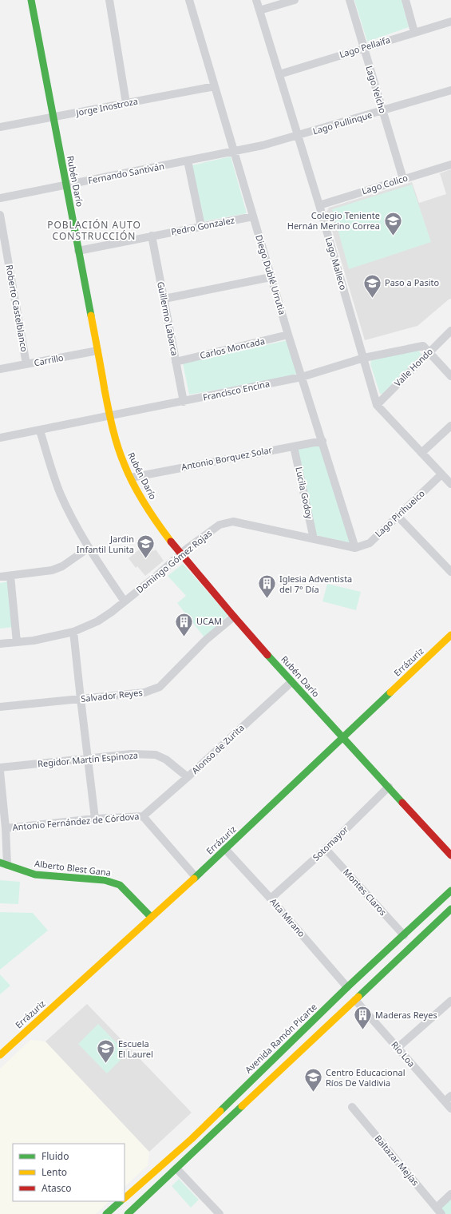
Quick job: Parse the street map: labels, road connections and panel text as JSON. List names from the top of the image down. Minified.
{"streets":{"main road":["Rubén Darío","Errázuriz","Alberto Blest Gana","Avenida Ramón Picarte"],"street":["Lago Pellaifa","Lago Yelcho","Jorge Inostroza","Lago Pullinque","Fernando Santiván","Lago Colico","Pedro Gonzalez","Lago Malleco","Diego Dublé Urrutia","Roberto Castelblanco","Guillermo Labarca","Carlos Moncada","Carrillo","Valle Hondo","Francisco Encina","Antonio Borquez Solar","Lucila Godoy","Lago Pirihueico","Domingo Gómez Rojas","Salvador Reyes","Alonso de Zurita","Regidor Martín Espinoza","Antonio Fernández de Córdova","Sotomayor","Montes Claros","Alta Mirano","Río Loa","Baltazar Mejías"]},"crossings":[["Lago Pellaifa","Lago Yelcho"],["Lago Pellaifa","Lago Malleco"],["Lago Yelcho","Lago Pullinque"],["Lago Yelcho","Lago Colico"],["Jorge Inostroza","Rubén Darío"],["Jorge Inostroza","Diego Dublé Urrutia"],["Lago Pullinque","Fernando Santiván"],["Lago Pullinque","Lago Malleco"],["Lago Pullinque","Diego Dublé Urrutia"],["Fernando Santiván","Rubén Darío"],["Fernando Santiván","Diego Dublé Urrutia"],["Rubén Darío","Pedro Gonzalez"],["Rubén Darío","Carrillo"],["Rubén Darío","Francisco Encina"],["Rubén Darío","Antonio Borquez Solar"],["Rubén Darío","Domingo Gómez Rojas"],["Rubén Darío","Errázuriz"],["Rubén Darío","Salvador Reyes"],["Rubén Darío","Alonso de Zurita"],["Rubén Darío","Sotomayor"],["Lago Colico","Lago Malleco"],["Pedro Gonzalez","Diego Dublé Urrutia"],["Pedro Gonzalez","Guillermo Labarca"],["Lago Malleco","Valle Hondo"],["Lago Malleco","Francisco Encina"],["Lago Malleco","Lago Pirihueico"],["Diego Dublé Urrutia","Carlos Moncada"],["Diego Dublé Urrutia","Francisco Encina"],["Diego Dublé Urrutia","Antonio Borquez Solar"],["Diego Dublé Urrutia","Lago Pirihueico"],["Diego Dublé Urrutia","Domingo Gómez Rojas"],["Roberto Castelblanco","Carrillo"],["Guillermo Labarca","Carlos Moncada"],["Guillermo Labarca","Francisco Encina"],["Valle Hondo","Francisco Encina"],["Antonio Borquez Solar","Lucila Godoy"],["Lucila Godoy","Domingo Gómez Rojas"],["Lago Pirihueico","Domingo Gómez Rojas"],["Errázuriz","Antonio Fernández de Córdova"],["Errázuriz","Alberto Blest Gana"],["Errázuriz","Alta Mirano"],["Alonso de Zurita","Regidor Martín Espinoza"],["Alonso de Zurita","Antonio Fernández de Córdova"],["Sotomayor","Montes Claros"],["Sotomayor","Alta Mirano"],["Montes Claros","Avenida Ramón Picarte"],["Alta Mirano","Avenida Ramón Picarte"]],"districts":["POBLACIÓN AUTO CONSTRUCCIÓN"],"places":{"school or university":["Colegio Teniente Hernán Merino Correa","Paso a Pasito","Jardin Infantil Lunita","Escuela El Laurel","Centro Educacional Ríos De Valdivia"],"building":["Iglesia Adventista del 7° Día","UCAM","Maderas Reyes"]},"legend":["Fluido","Lento","Atasco"]}
